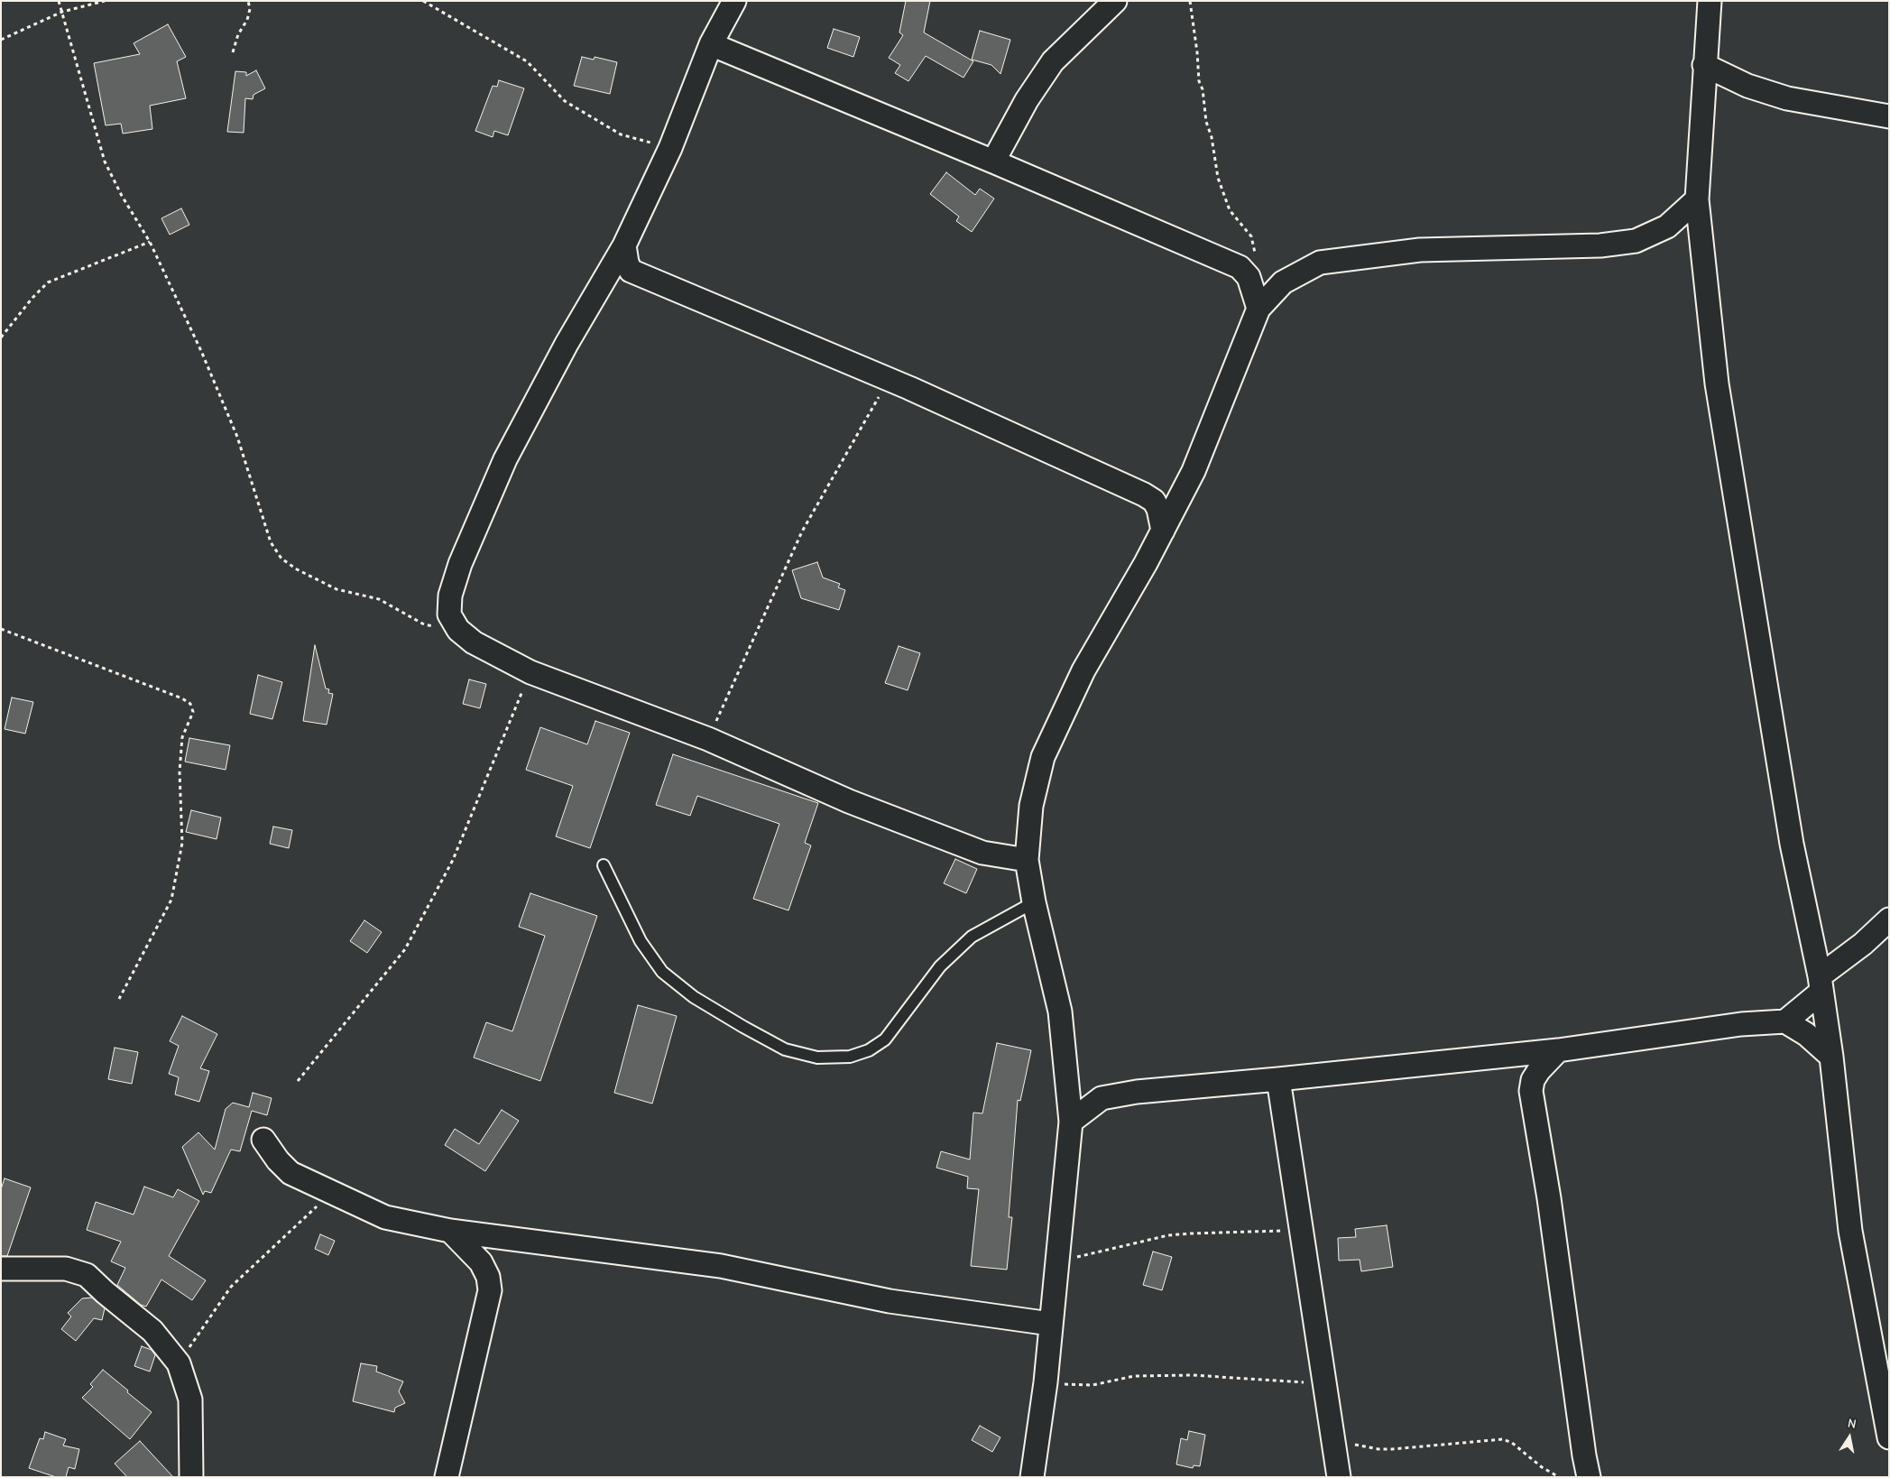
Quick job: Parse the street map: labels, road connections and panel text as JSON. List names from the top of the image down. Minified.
{"north":"top"}
